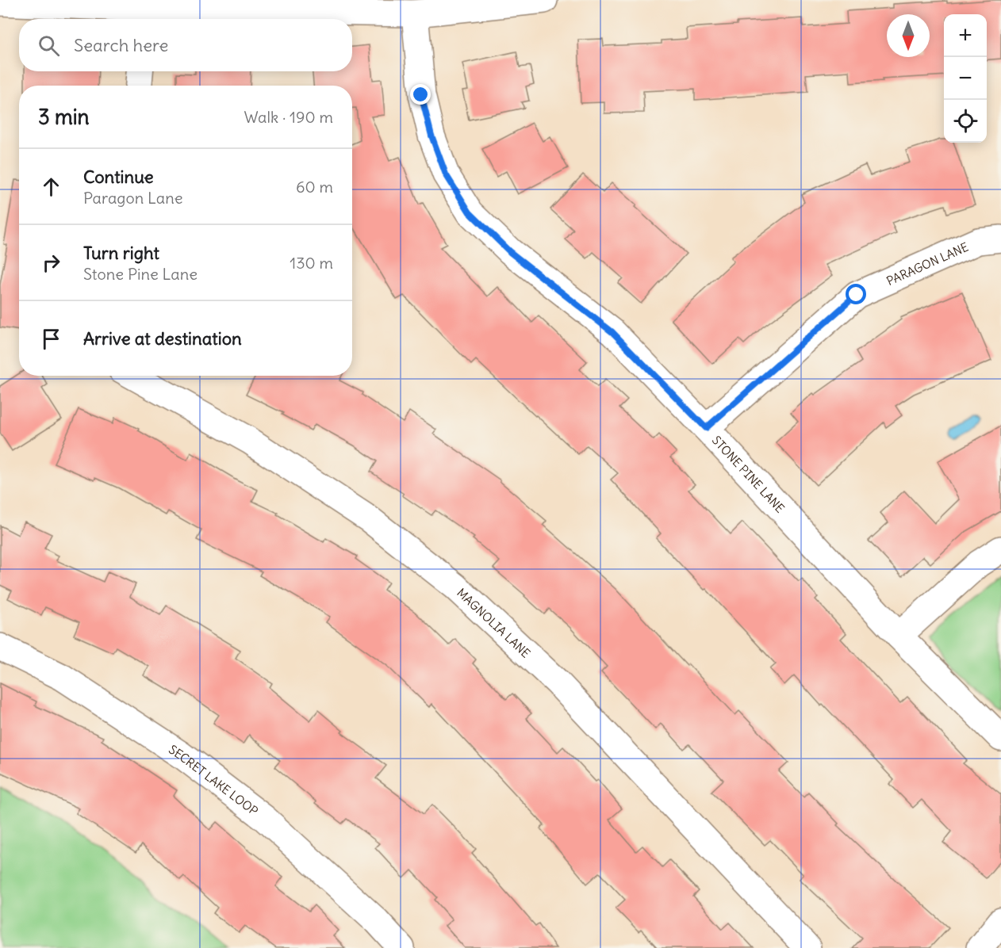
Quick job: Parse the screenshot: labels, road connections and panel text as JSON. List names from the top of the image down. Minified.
{"streets":{"street":["PARAGON LANE","STONE PINE LANE","MAGNOLIA LANE","SECRET LAKE LOOP"]},"crossings":[["PARAGON LANE","STONE PINE LANE"]],"north":"bottom","page":{"map_buttons":["+","−"],"search":"Search here","heading":["3 min","Walk · 190 m"],"list":[["Continue","Paragon Lane","60 m"],["Turn right","Stone Pine Lane","130 m"],"Arrive at destination"]}}
